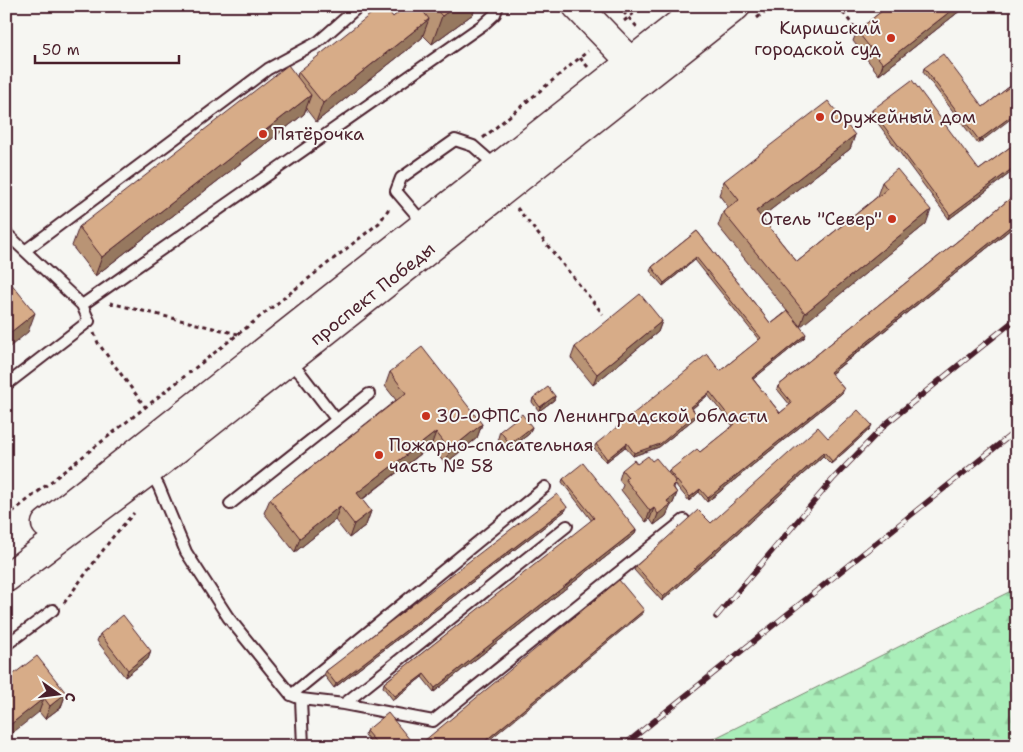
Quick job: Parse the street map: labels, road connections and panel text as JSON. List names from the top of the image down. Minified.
{"streets":{"main road":["проспект Победы"]},"places":["Киришский городской суд","Оружейный дом","Пятёрочка","Отель \"Север\"","30-ОФПС по Ленинградской области","Пожарно-спасательная часть № 58"],"scale_bar":"50 m","north":"right"}
